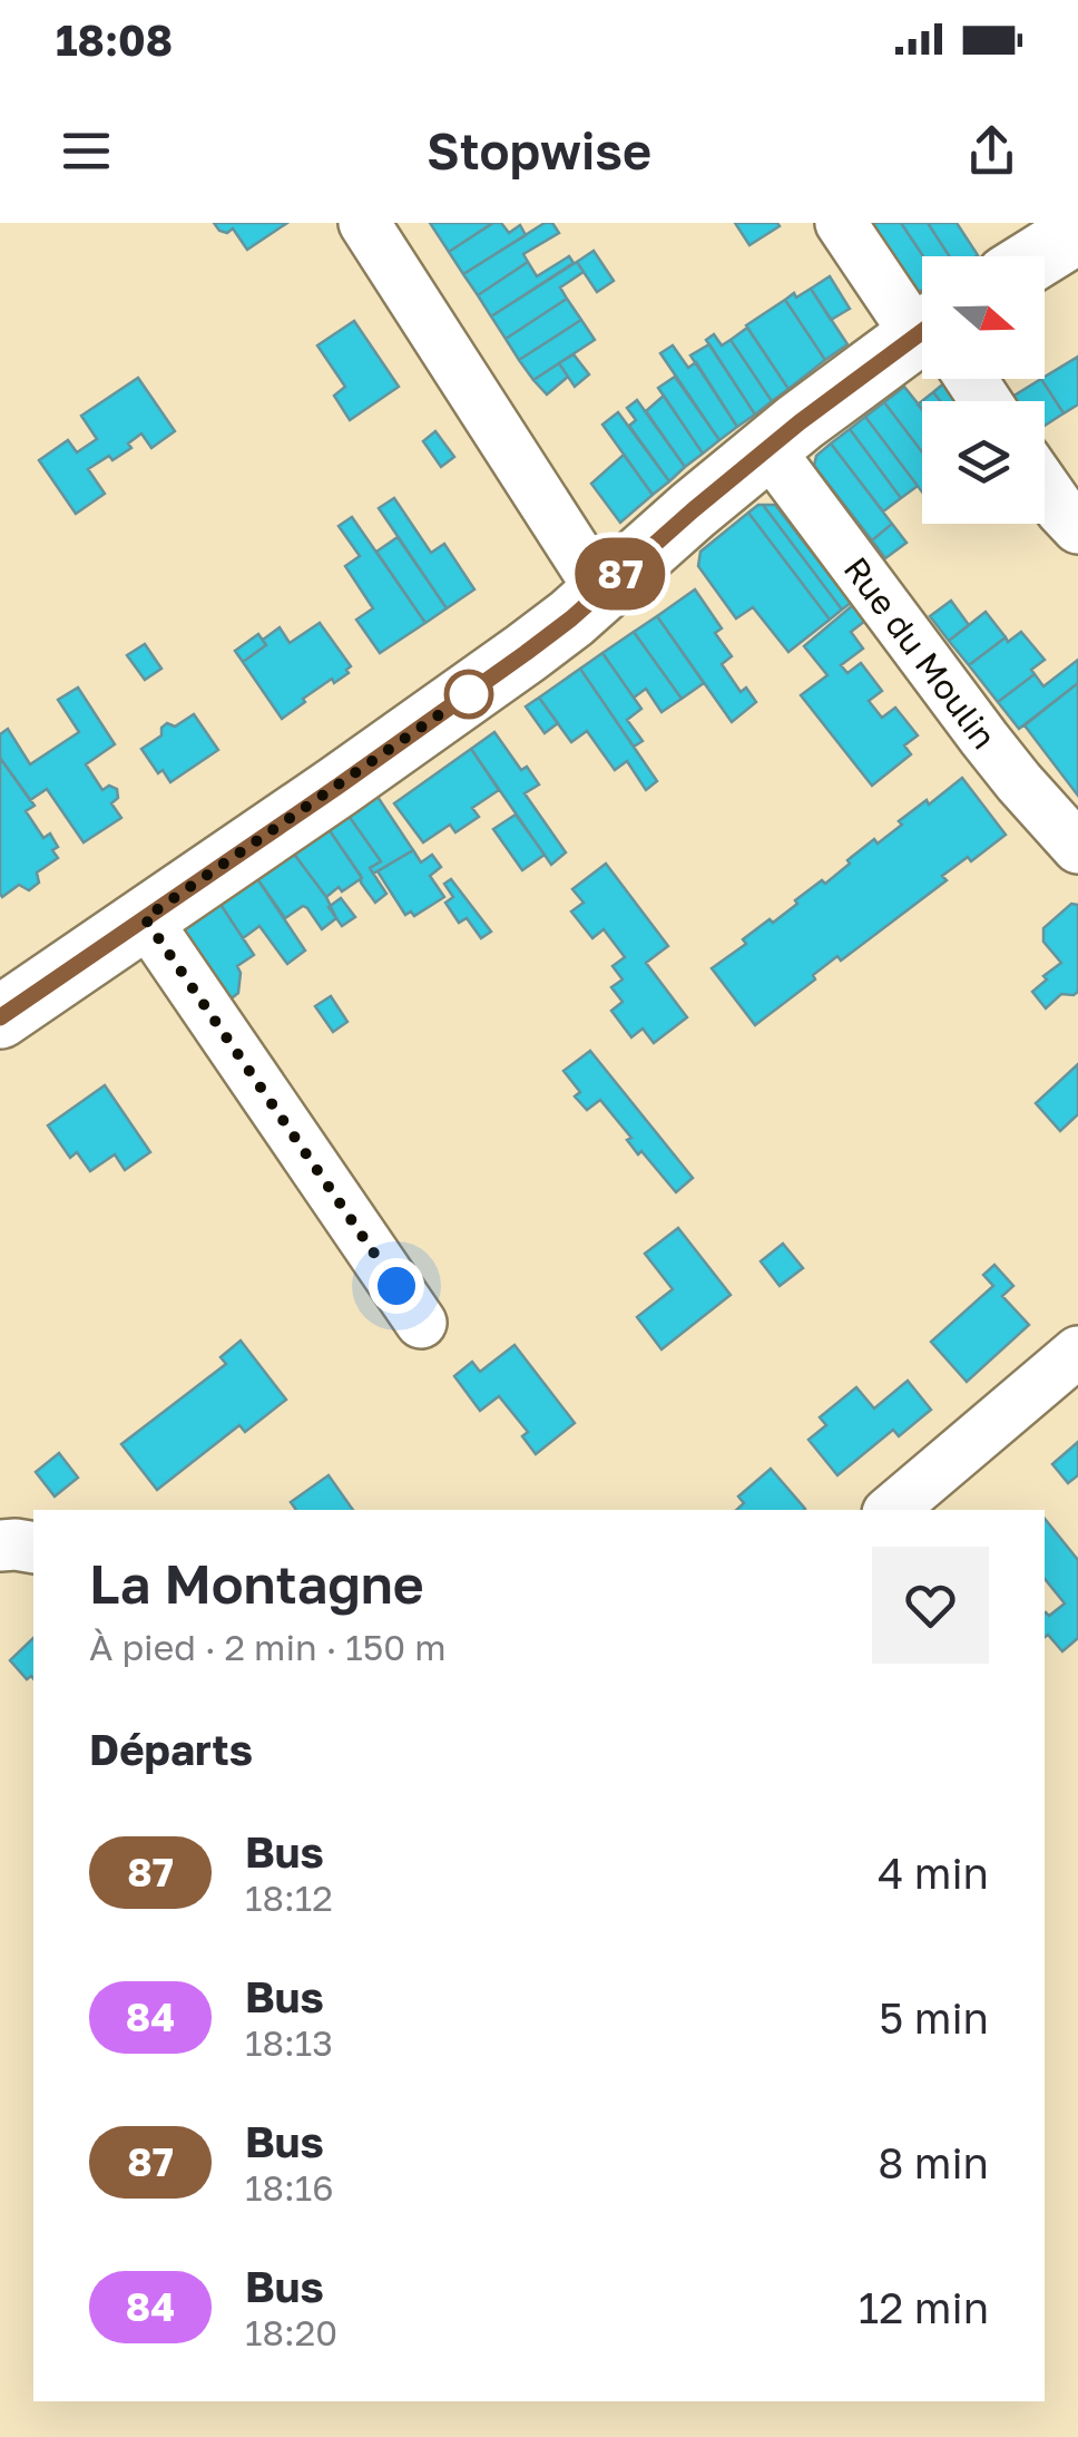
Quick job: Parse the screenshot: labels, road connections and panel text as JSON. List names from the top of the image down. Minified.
{"streets":{"street":["Rue du Moulin"]},"lines":["bus line 87"],"north":"right","page":{"status":"18:08","header":"Stopwise","on_map":"87","heading":[["La Montagne","À pied · 2 min · 150 m"],"Départs"],"list":[{"mark":"87","name":"Bus","note":"18:12","value":"4 min"},{"mark":"84","name":"Bus","note":"18:13","value":"5 min"},{"mark":"87","name":"Bus","note":"18:16","value":"8 min"},{"mark":"84","name":"Bus","note":"18:20","value":"12 min"}]}}
